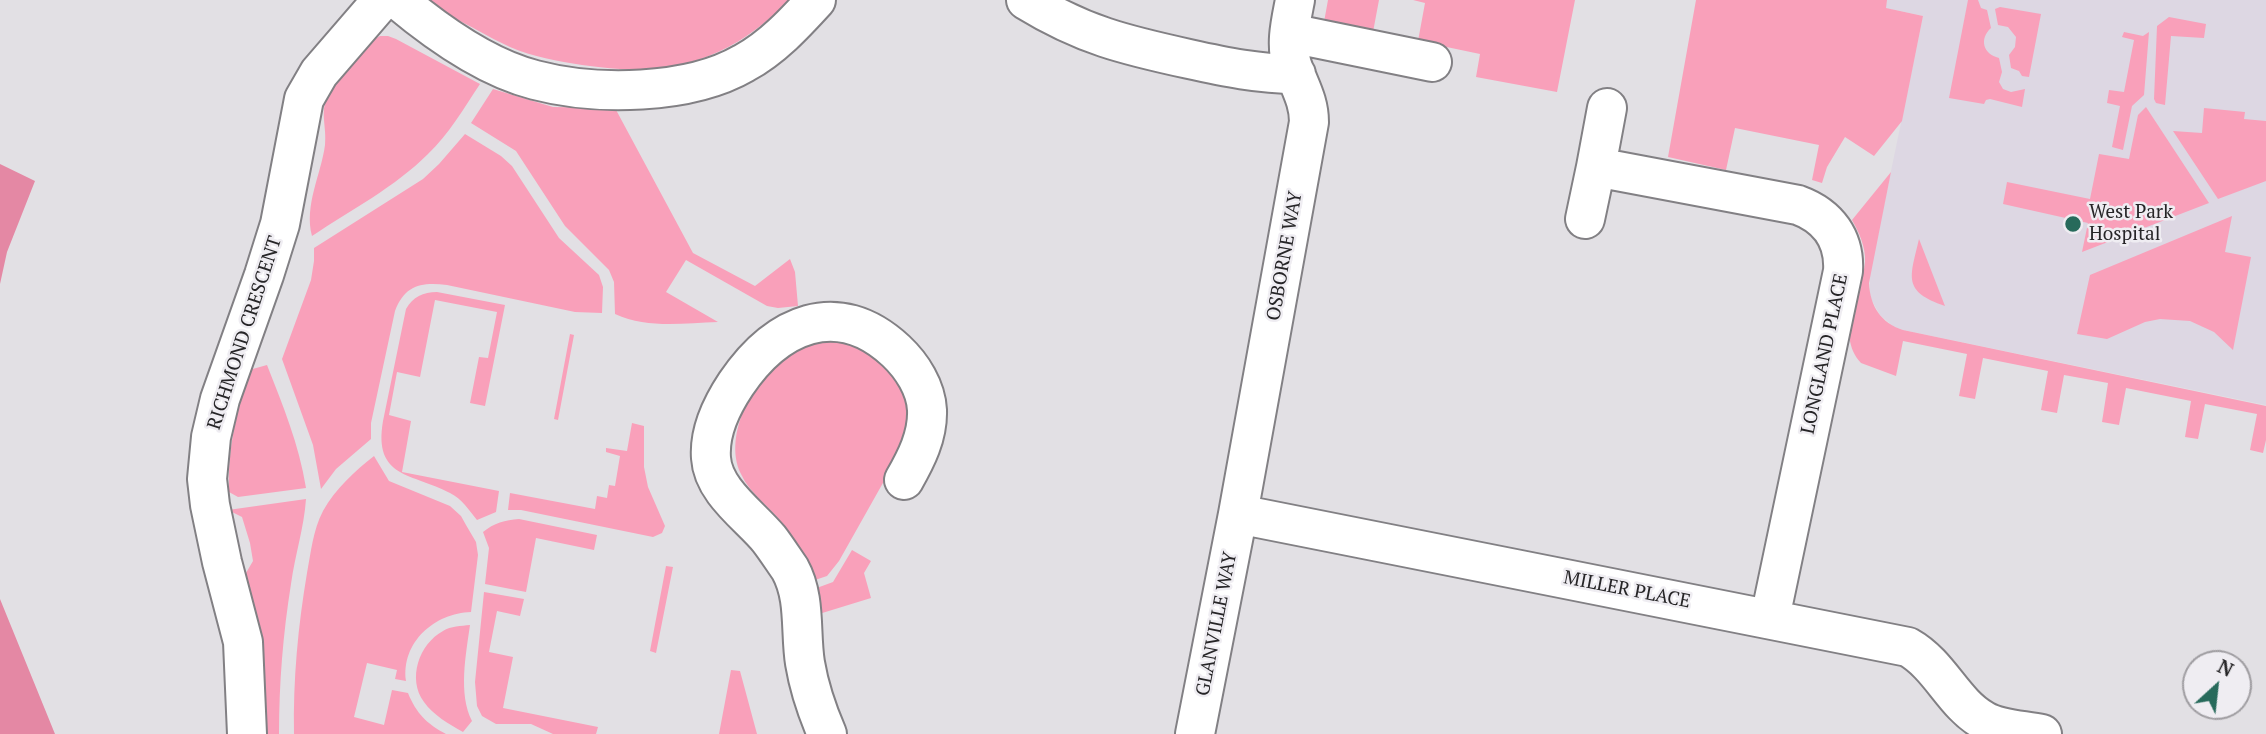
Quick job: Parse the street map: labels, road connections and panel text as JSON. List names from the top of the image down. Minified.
{"streets":{"street":["OSBORNE WAY","RICHMOND CRESCENT","LONGLAND PLACE","MILLER PLACE","GLANVILLE WAY"]},"crossings":[["OSBORNE WAY","MILLER PLACE"],["OSBORNE WAY","GLANVILLE WAY"],["LONGLAND PLACE","MILLER PLACE"],["MILLER PLACE","GLANVILLE WAY"]],"places":["West Park Hospital"],"north":"top right"}
